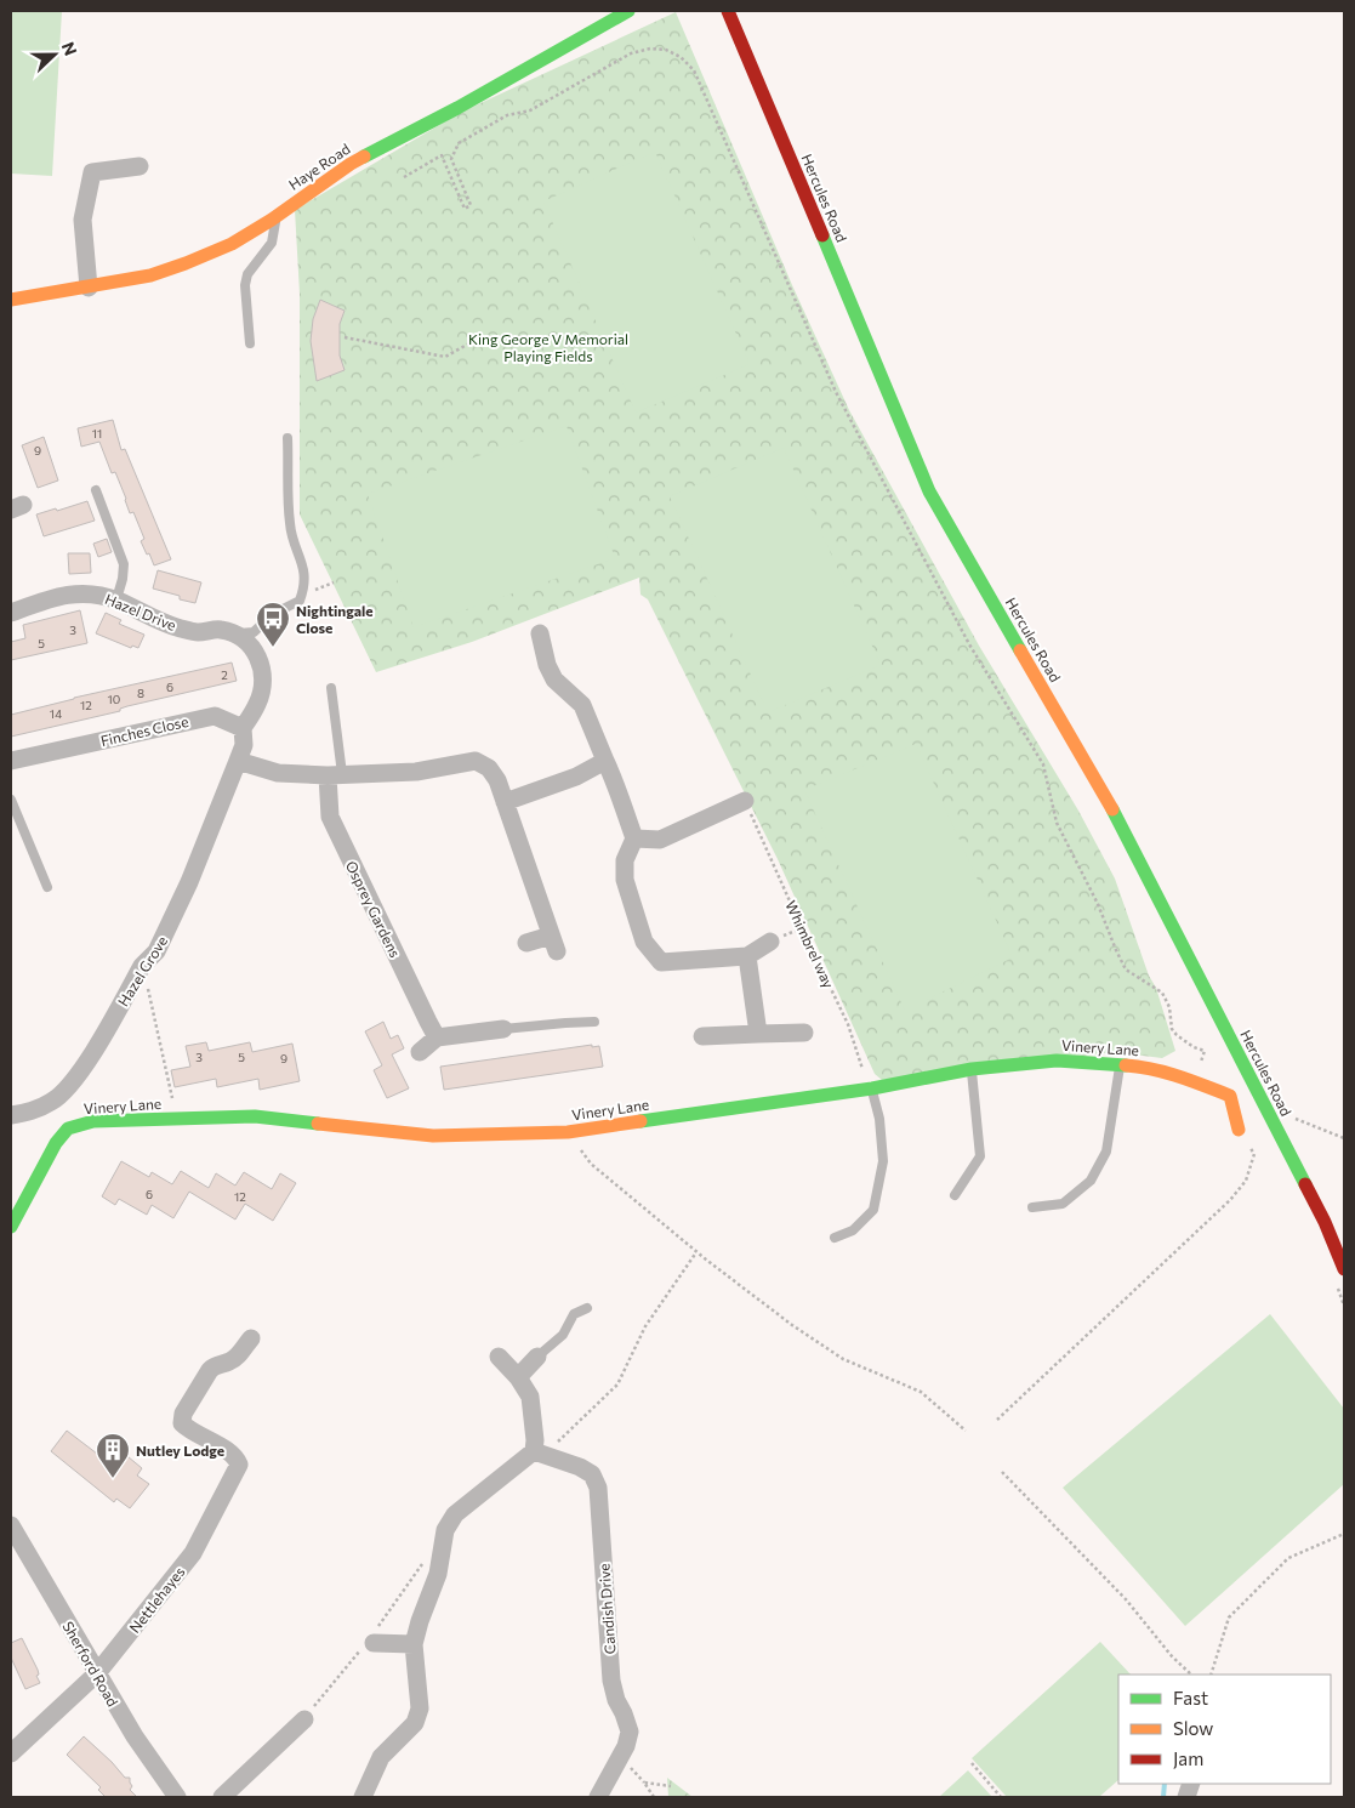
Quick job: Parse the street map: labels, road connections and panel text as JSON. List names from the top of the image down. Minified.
{"streets":{"street":["Haye Road","Hercules Road","Hazel Drive","Finches Close","Osprey Gardens","Hazel Grove","Vinery Lane","Nettlehayes","Candish Drive","Sherford Road"],"path":["Whimbrel way"]},"crossings":[["Whimbrel way","Vinery Lane"],["Nettlehayes","Sherford Road"]],"parks":["King George V Memorial Playing Fields"],"places":{"bus stop":["Nightingale Close"],"building":["Nutley Lodge"]},"house_numbers":["11","9","3","5","2","6","8","10","12","14","3","5","9","6","12"],"legend":["Fast","Slow","Jam"],"north":"right"}
